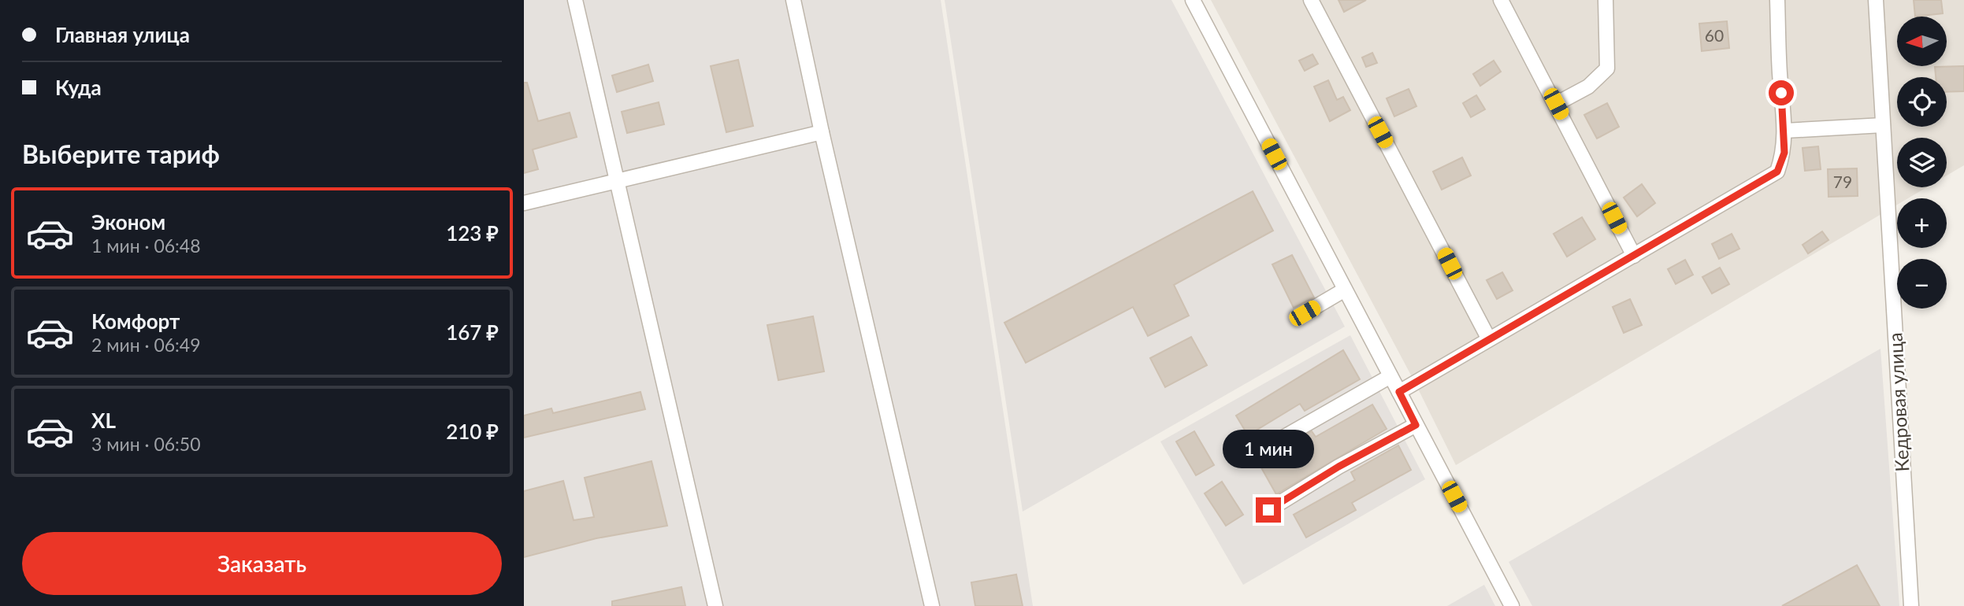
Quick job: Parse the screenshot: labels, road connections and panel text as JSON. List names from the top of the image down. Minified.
{"streets":{"street":["Кедровая улица"]},"house_numbers":["60","79"],"north":"left","page":{"banner":["Главная улица","Куда"],"map_buttons":["+","−"],"heading":"Выберите тариф","list":[{"name":"Эконом","note":"1 мин · 06:48","value":"123 ₽"},{"name":"Комфорт","note":"2 мин · 06:49","value":"167 ₽"},{"name":"XL","note":"3 мин · 06:50","value":"210 ₽"}],"bubble":"1 мин","buttons":"Заказать"}}
